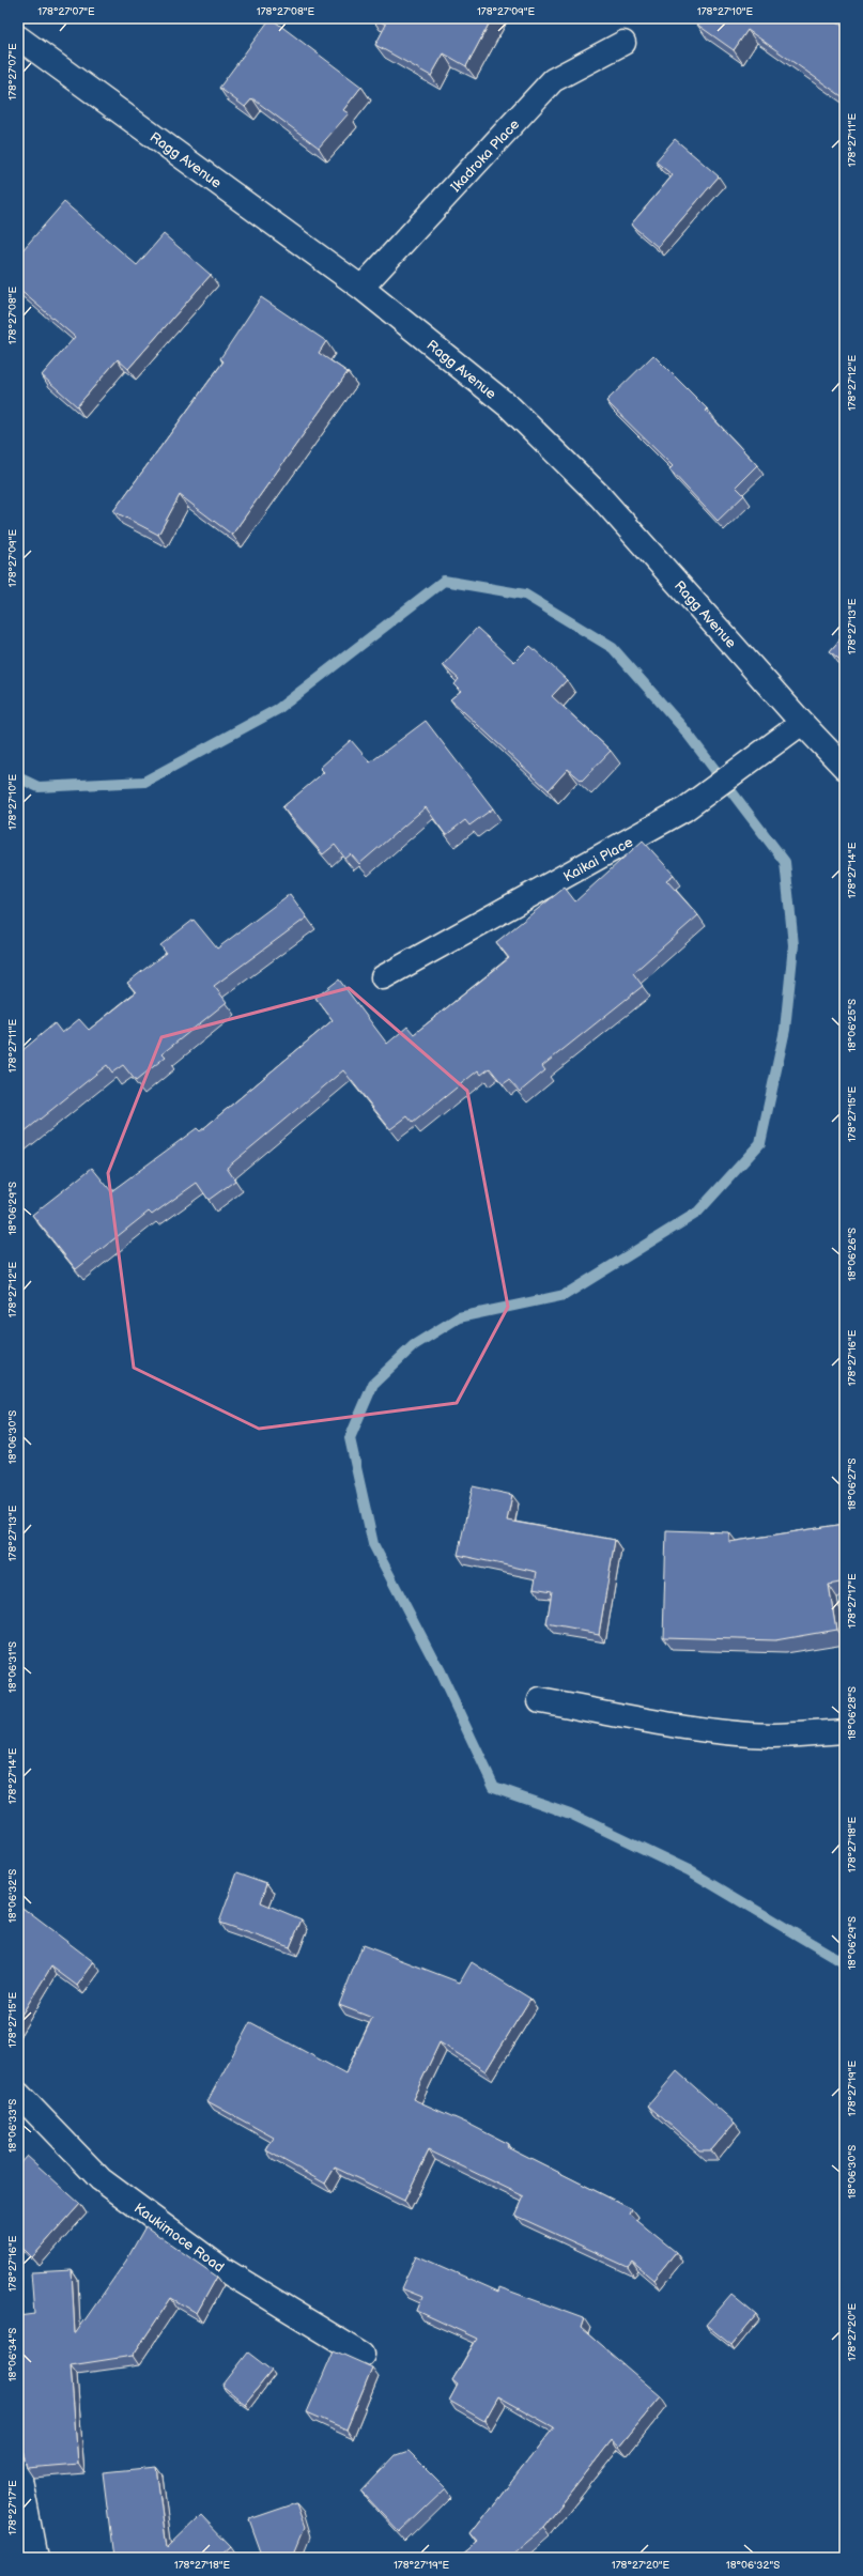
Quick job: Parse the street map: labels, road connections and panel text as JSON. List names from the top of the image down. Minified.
{"streets":{"street":["Ikadroka Place","Ragg Avenue","Kaikai Place","Kaukimoce Road"]},"crossings":[["Ikadroka Place","Ragg Avenue"],["Ragg Avenue","Kaikai Place"]],"coordinates":["178°27'07\"E","178°27'08\"E","178°27'09\"E","178°27'10\"E","178°27'11\"E","178°27'12\"E","178°27'13\"E","178°27'14\"E","18°06'25\"S","178°27'15\"E","18°06'29\"S","18°06'26\"S","178°27'16\"E","18°06'30\"S","18°06'27\"S","178°27'17\"E","18°06'31\"S","18°06'28\"S","178°27'18\"E","18°06'32\"S","178°27'19\"E","18°06'33\"S","178°27'20\"E","18°06'34\"S"]}
